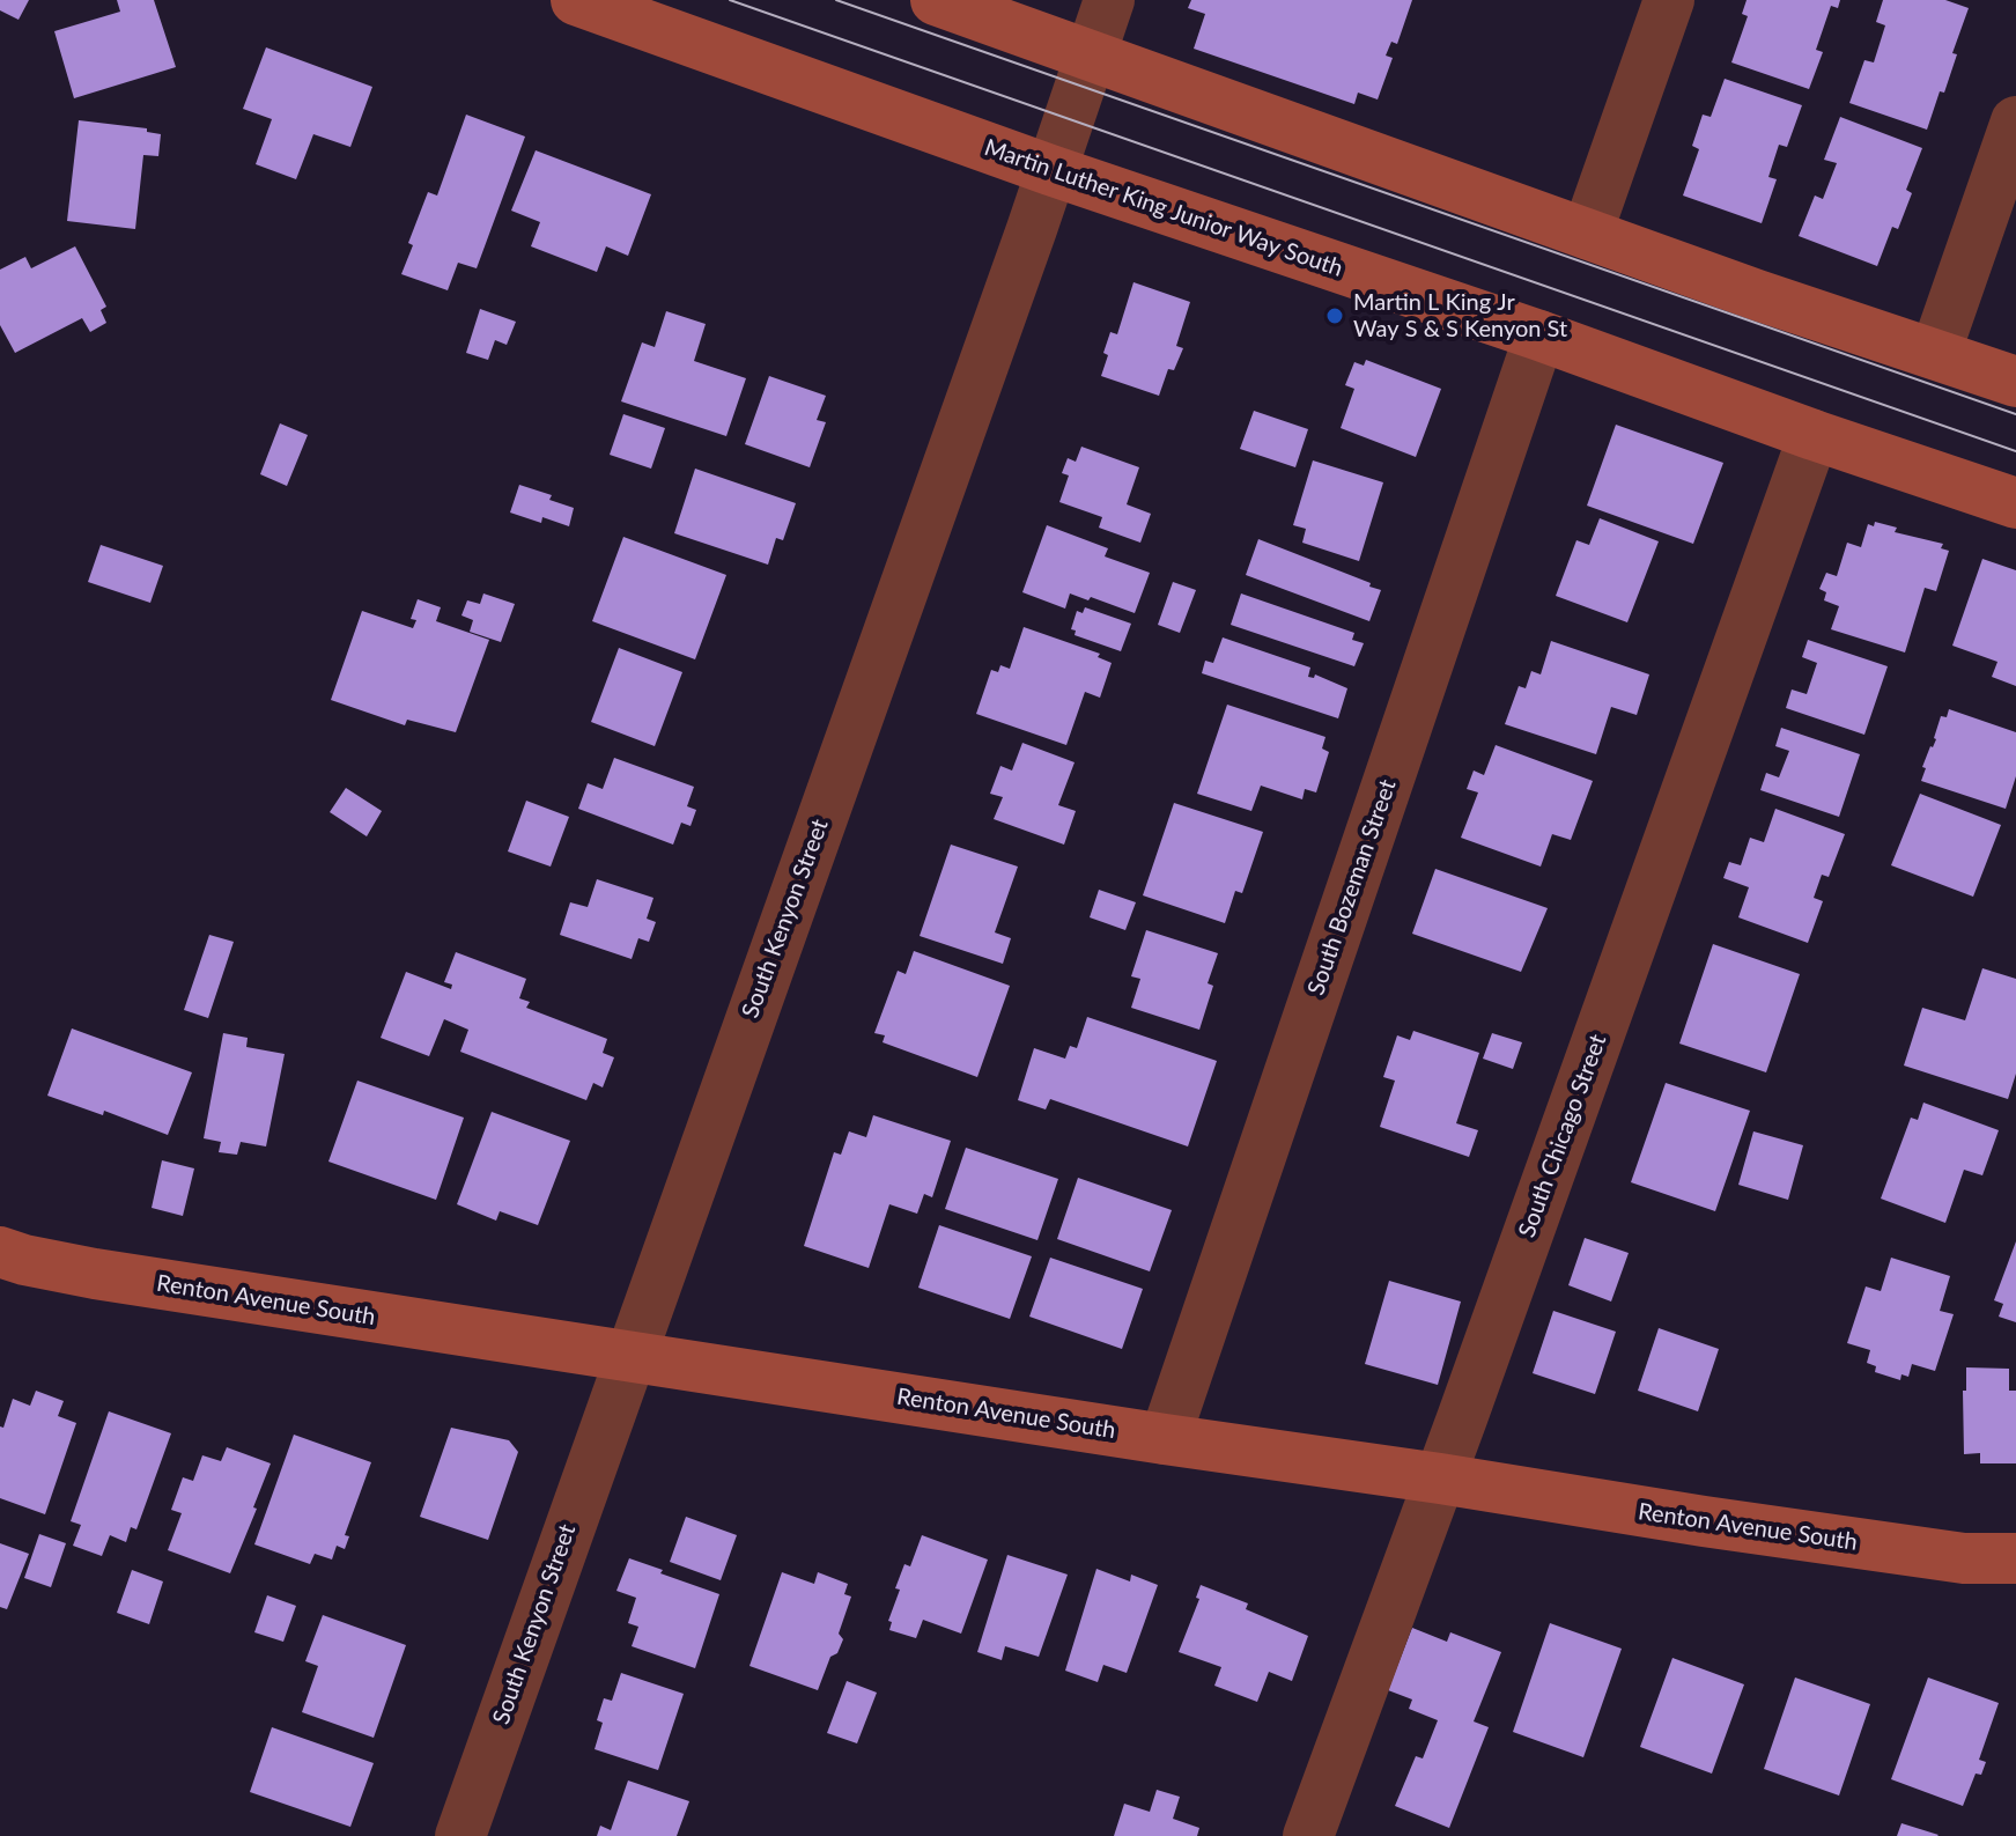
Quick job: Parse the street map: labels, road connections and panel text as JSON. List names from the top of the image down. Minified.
{"streets":{"main road":["Martin Luther King Junior Way South","Renton Avenue South"],"street":["South Bozeman Street","South Kenyon Street","South Chicago Street"]},"crossings":[["Martin Luther King Junior Way South","South Bozeman Street"],["Martin Luther King Junior Way South","South Kenyon Street"],["Martin Luther King Junior Way South","South Chicago Street"],["South Bozeman Street","Renton Avenue South"],["South Kenyon Street","Renton Avenue South"],["South Chicago Street","Renton Avenue South"]],"places":["Martin L King Jr Way S & S Kenyon St"]}
